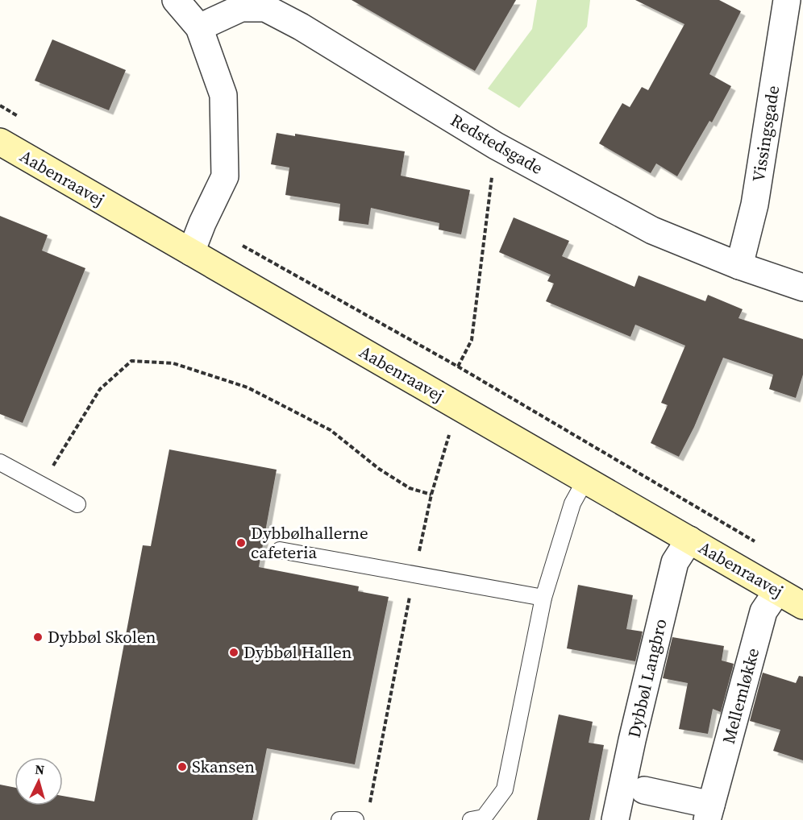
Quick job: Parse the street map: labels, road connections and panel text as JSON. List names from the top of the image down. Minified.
{"streets":{"street":["Vissingsgade","Redstedsgade","Aabenraavej","Dybbøl Langbro","Mellemløkke"]},"crossings":[["Vissingsgade","Redstedsgade"],["Aabenraavej","Dybbøl Langbro"],["Aabenraavej","Mellemløkke"]],"places":["Dybbølhallerne cafeteria","Dybbøl Skolen","Dybbøl Hallen","Skansen"],"north":"top"}
